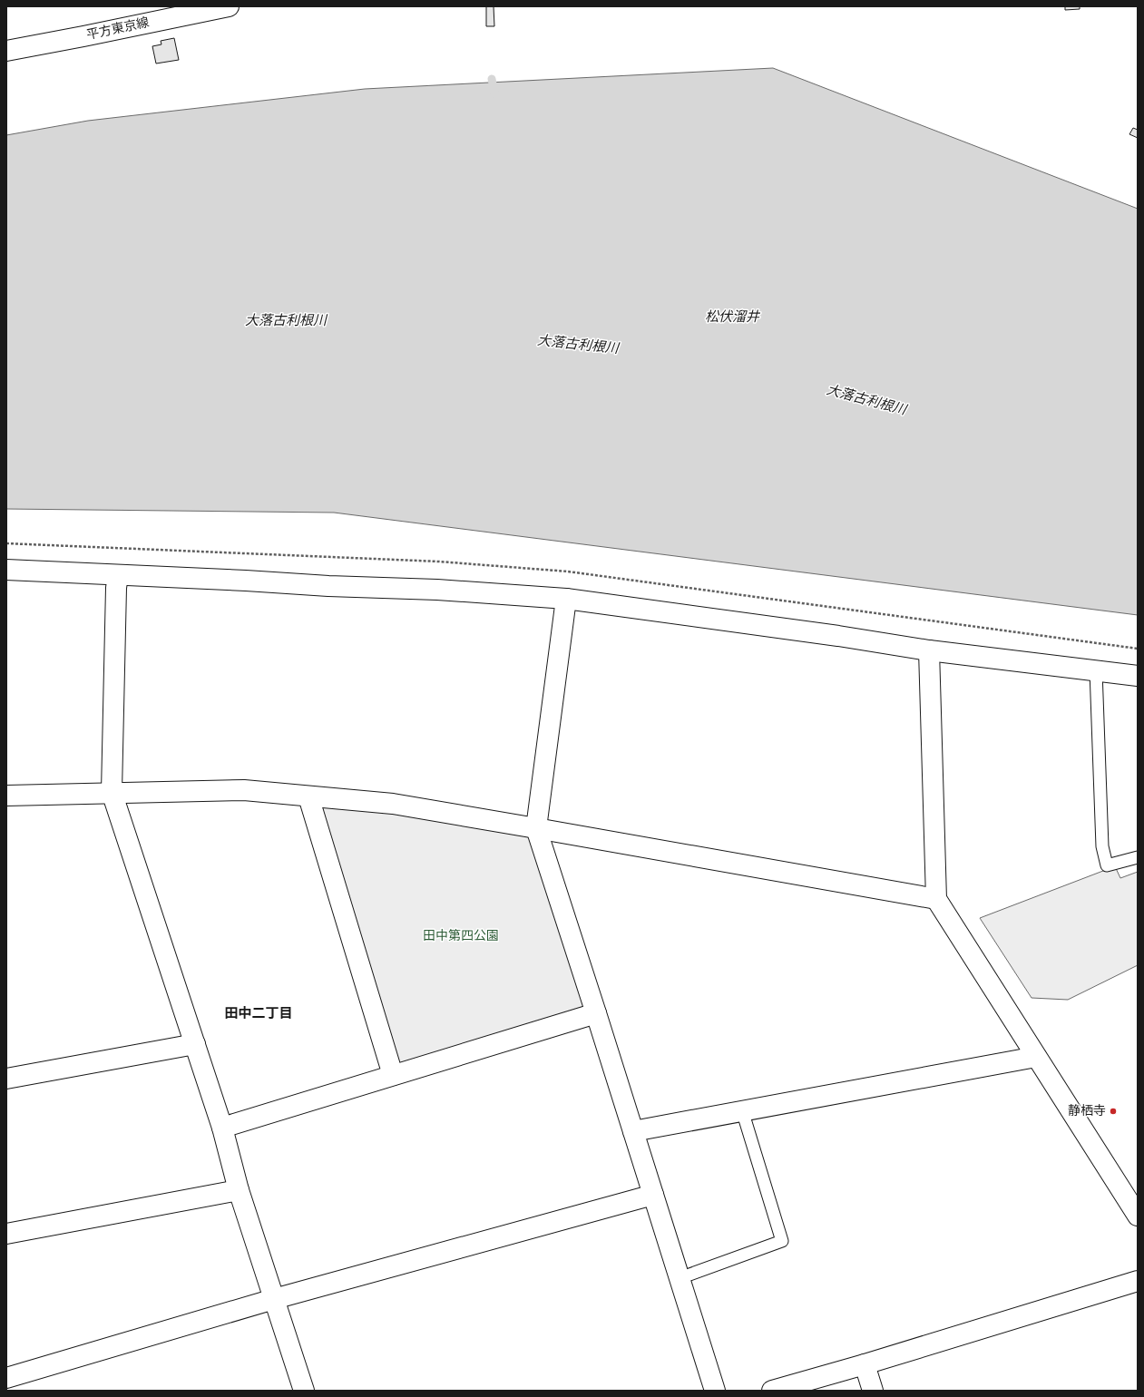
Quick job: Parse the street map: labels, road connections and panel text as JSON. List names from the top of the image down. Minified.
{"streets":{"street":["平方東京線"]},"districts":["田中二丁目"],"water":["松伏溜井","大落古利根川"],"parks":["田中第四公園"],"places":["静栖寺"]}
